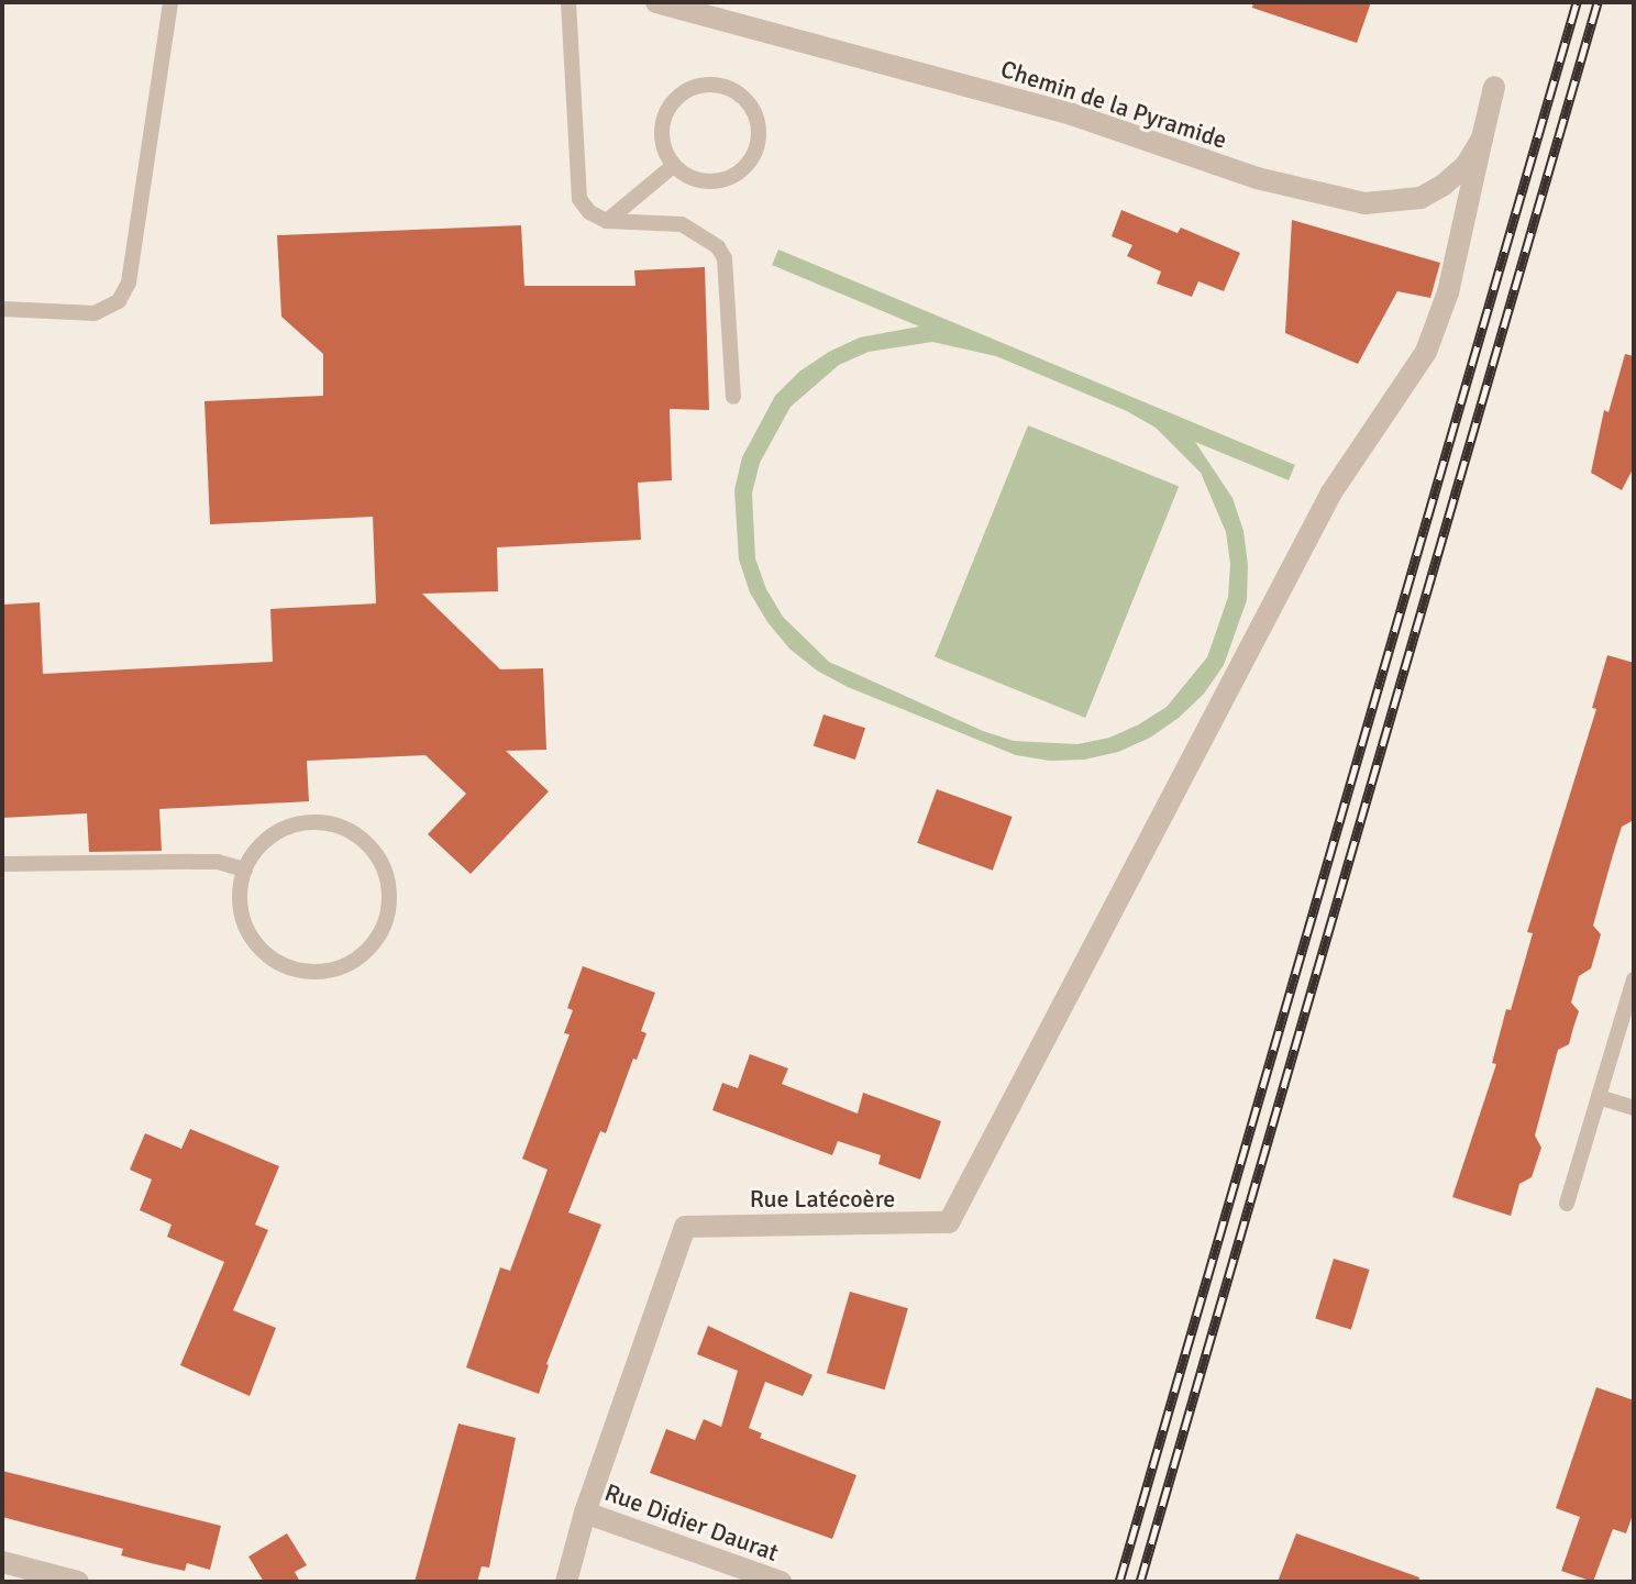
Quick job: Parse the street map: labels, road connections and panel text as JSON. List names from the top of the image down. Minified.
{"streets":{"street":["Chemin de la Pyramide","Rue Latécoère","Rue Didier Daurat"]},"crossings":[["Chemin de la Pyramide","Rue Latécoère"],["Rue Latécoère","Rue Didier Daurat"]]}
